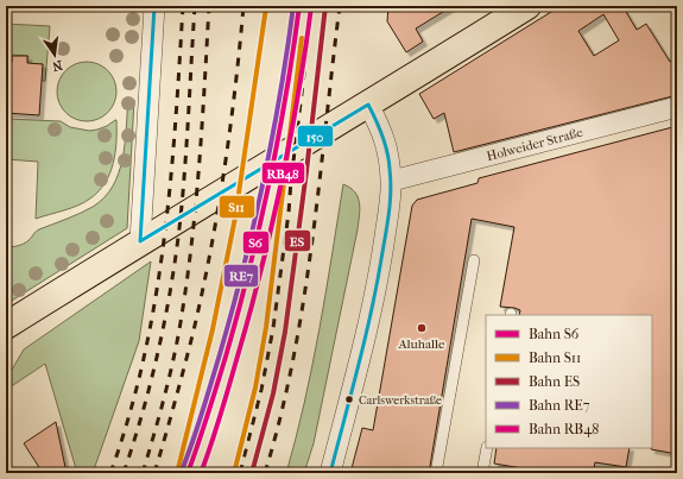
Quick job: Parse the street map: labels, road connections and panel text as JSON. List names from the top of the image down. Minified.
{"streets":{"street":["Holweider Straße"]},"places":["Aluhalle","Carlswerkstraße"],"lines":["rail line S6","rail line ES","rail line RE7","transit line 150","rail line S11","rail line RB48"],"legend":["Bahn S6","Bahn S11","Bahn ES","Bahn RE7","Bahn RB48"],"north":"bottom"}
